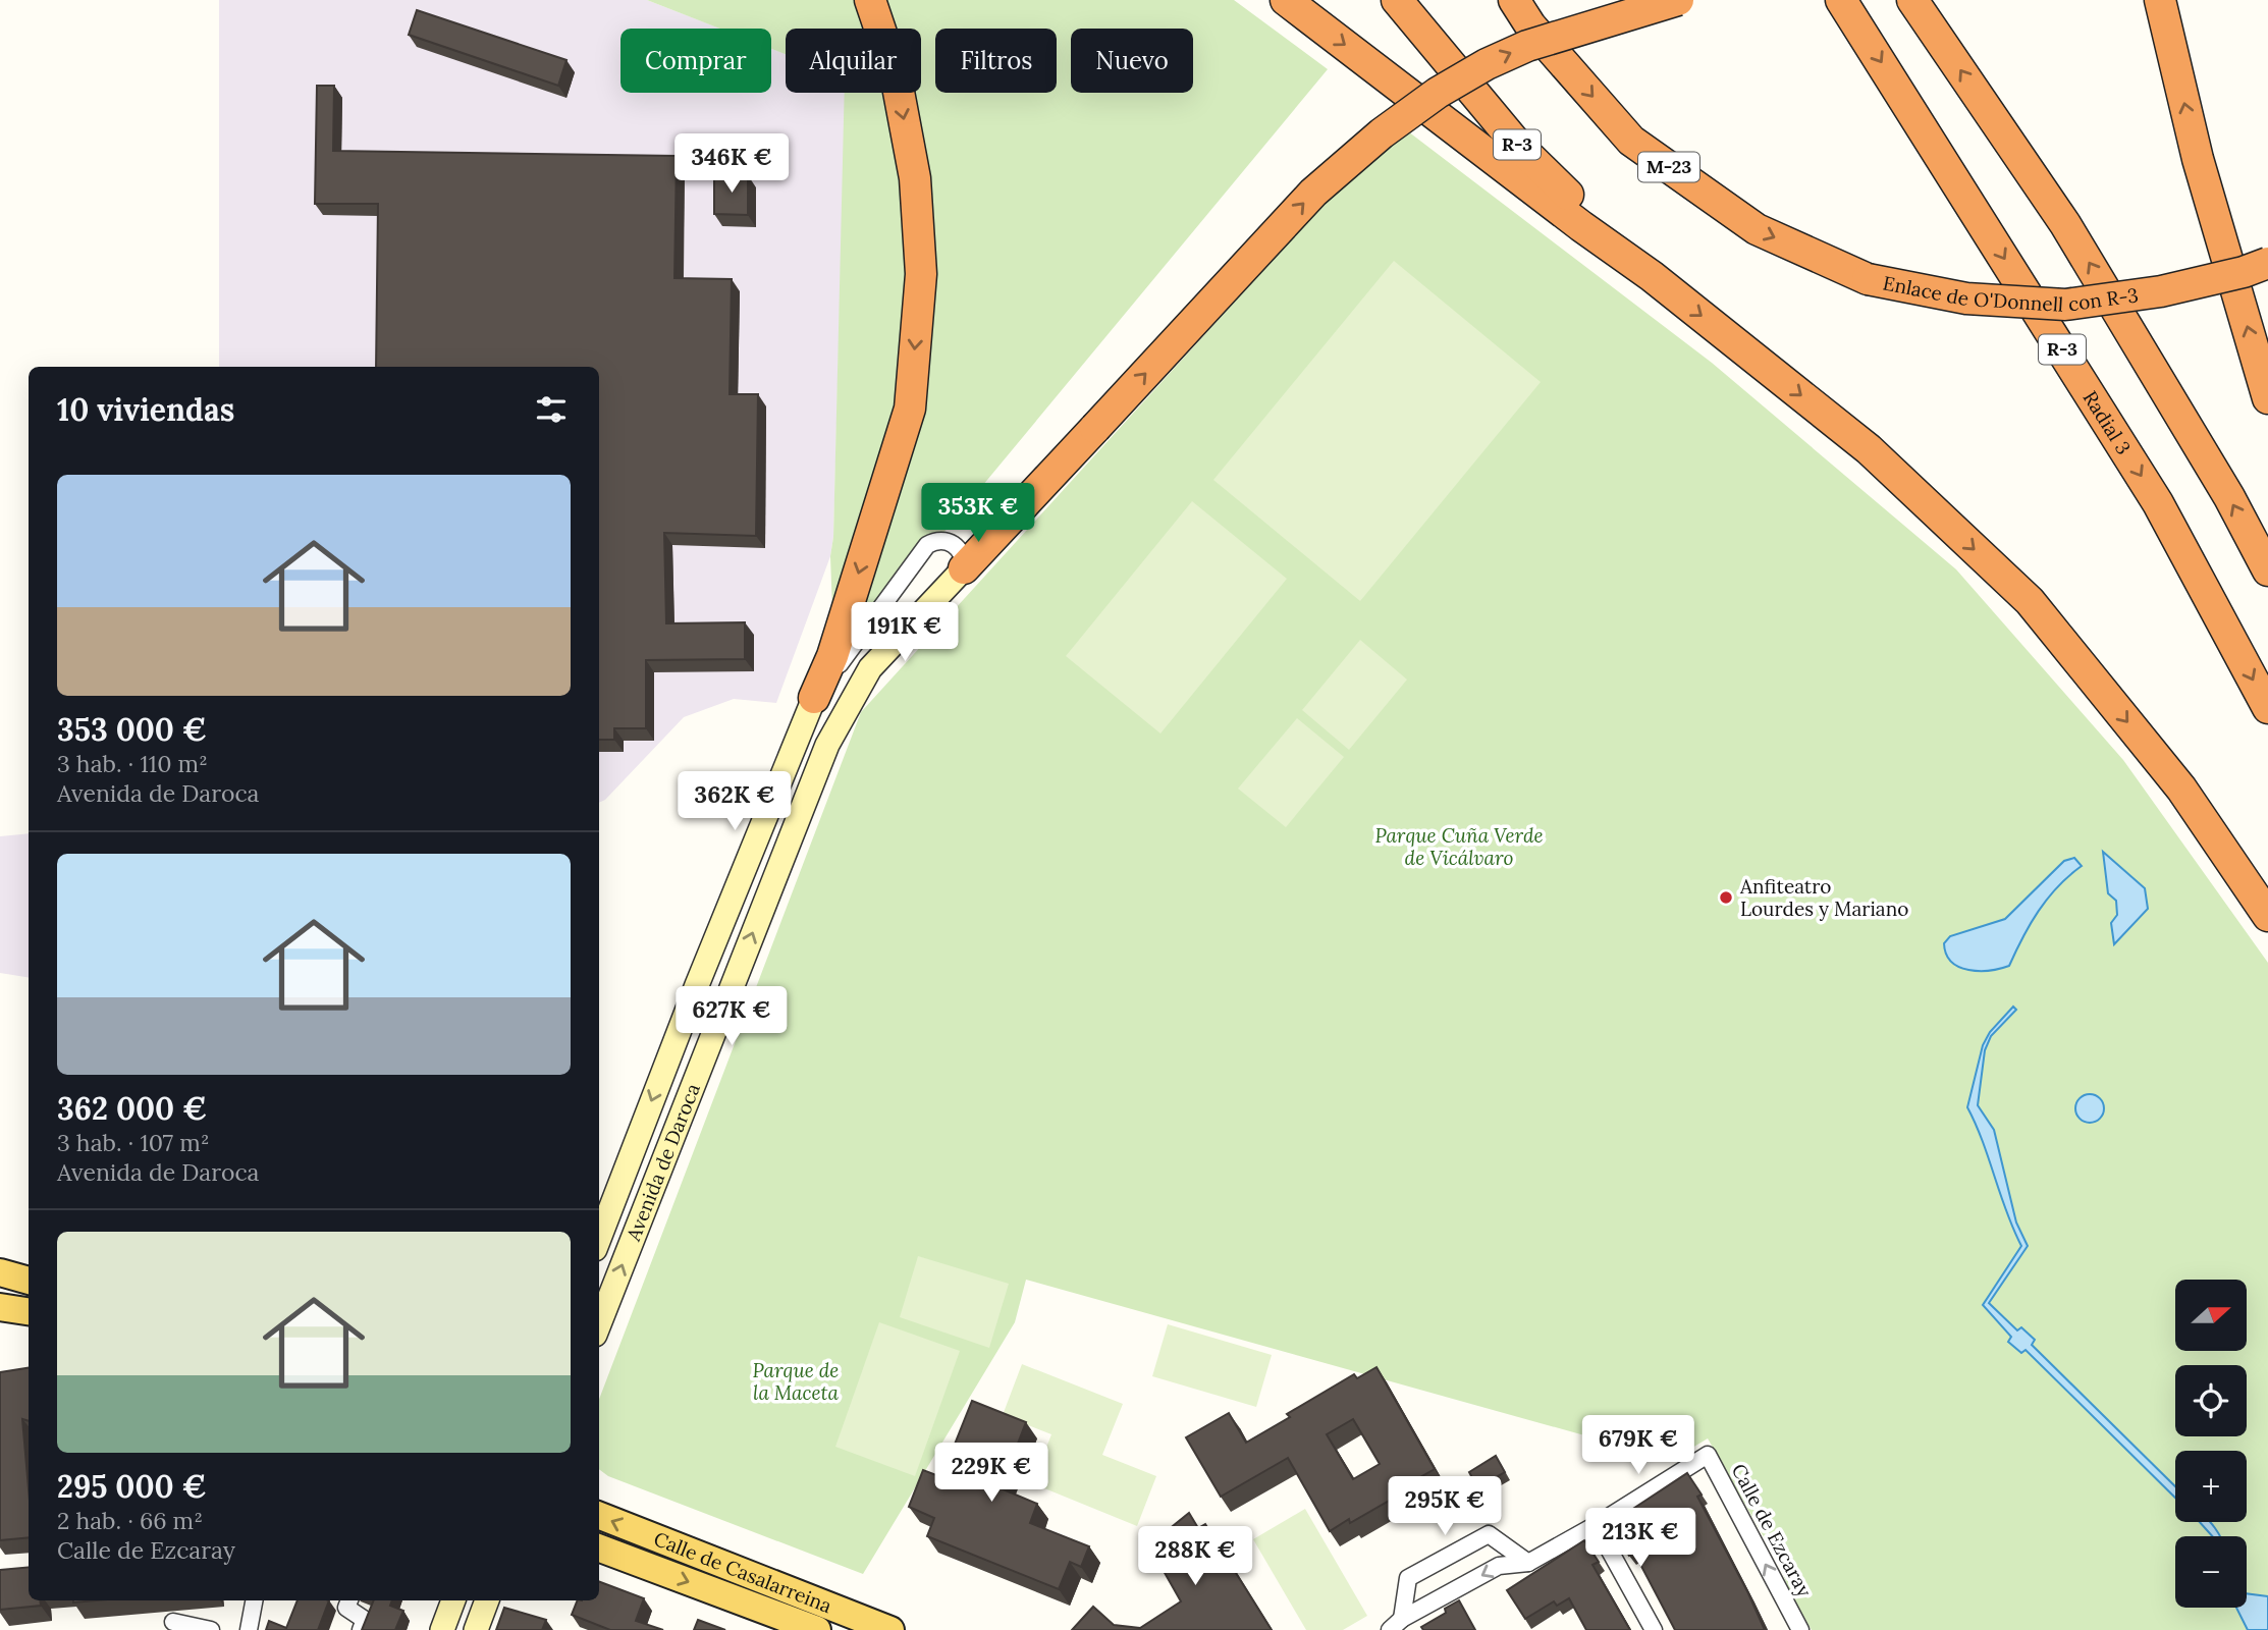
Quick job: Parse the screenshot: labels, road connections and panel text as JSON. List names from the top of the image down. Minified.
{"streets":{"highway":["R-3","M-23","Enlace de O'Donnell con R-3","Radial 3"],"main road":["Avenida de Daroca","Calle de Casalarreina"],"street":["Calle de Ezcaray"]},"parks":["Parque Cuña Verde de Vicálvaro","Parque de la Maceta"],"places":["Anfiteatro Lourdes y Mariano"],"north":"right","page":{"chip":["Comprar","Alquilar","Filtros","Nuevo"],"price":["346K €","353K €","191K €","362K €","627K €","679K €","229K €","295K €","213K €","288K €"],"heading":"10 viviendas","list":[{"name":"353 000 €","note":"3 hab. · 110 m² · Avenida de Daroca"},{"name":"362 000 €","note":"3 hab. · 107 m² · Avenida de Daroca"},{"name":"295 000 €","note":"2 hab. · 66 m² · Calle de Ezcaray"}],"map_buttons":["+","−"]}}
